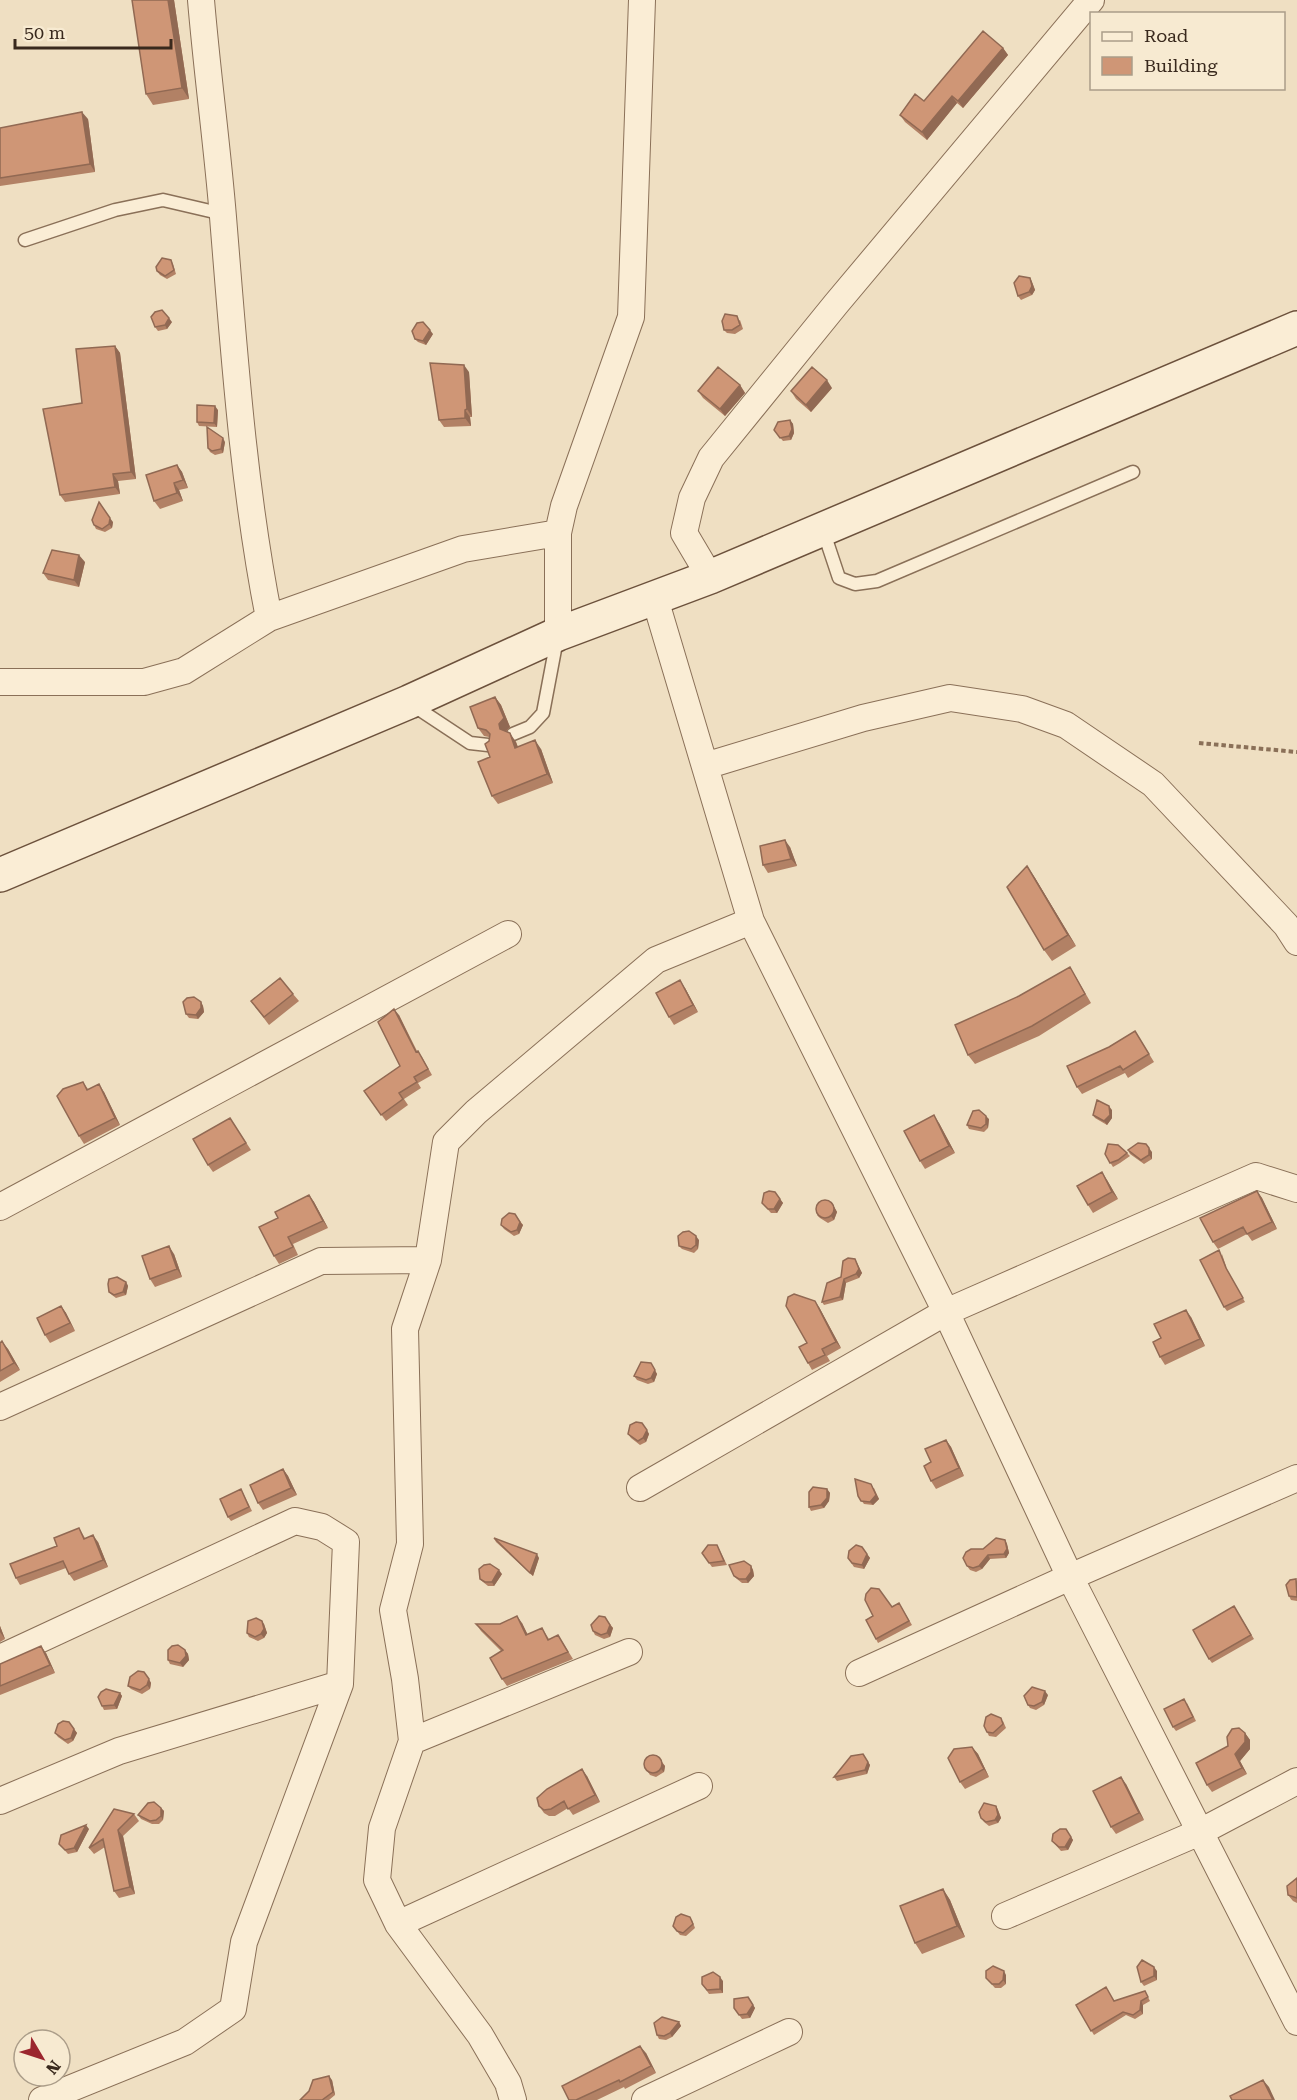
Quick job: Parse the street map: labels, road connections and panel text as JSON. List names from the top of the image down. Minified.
{"legend":["Road","Building"],"scale_bar":"50 m","north":"bottom right"}
